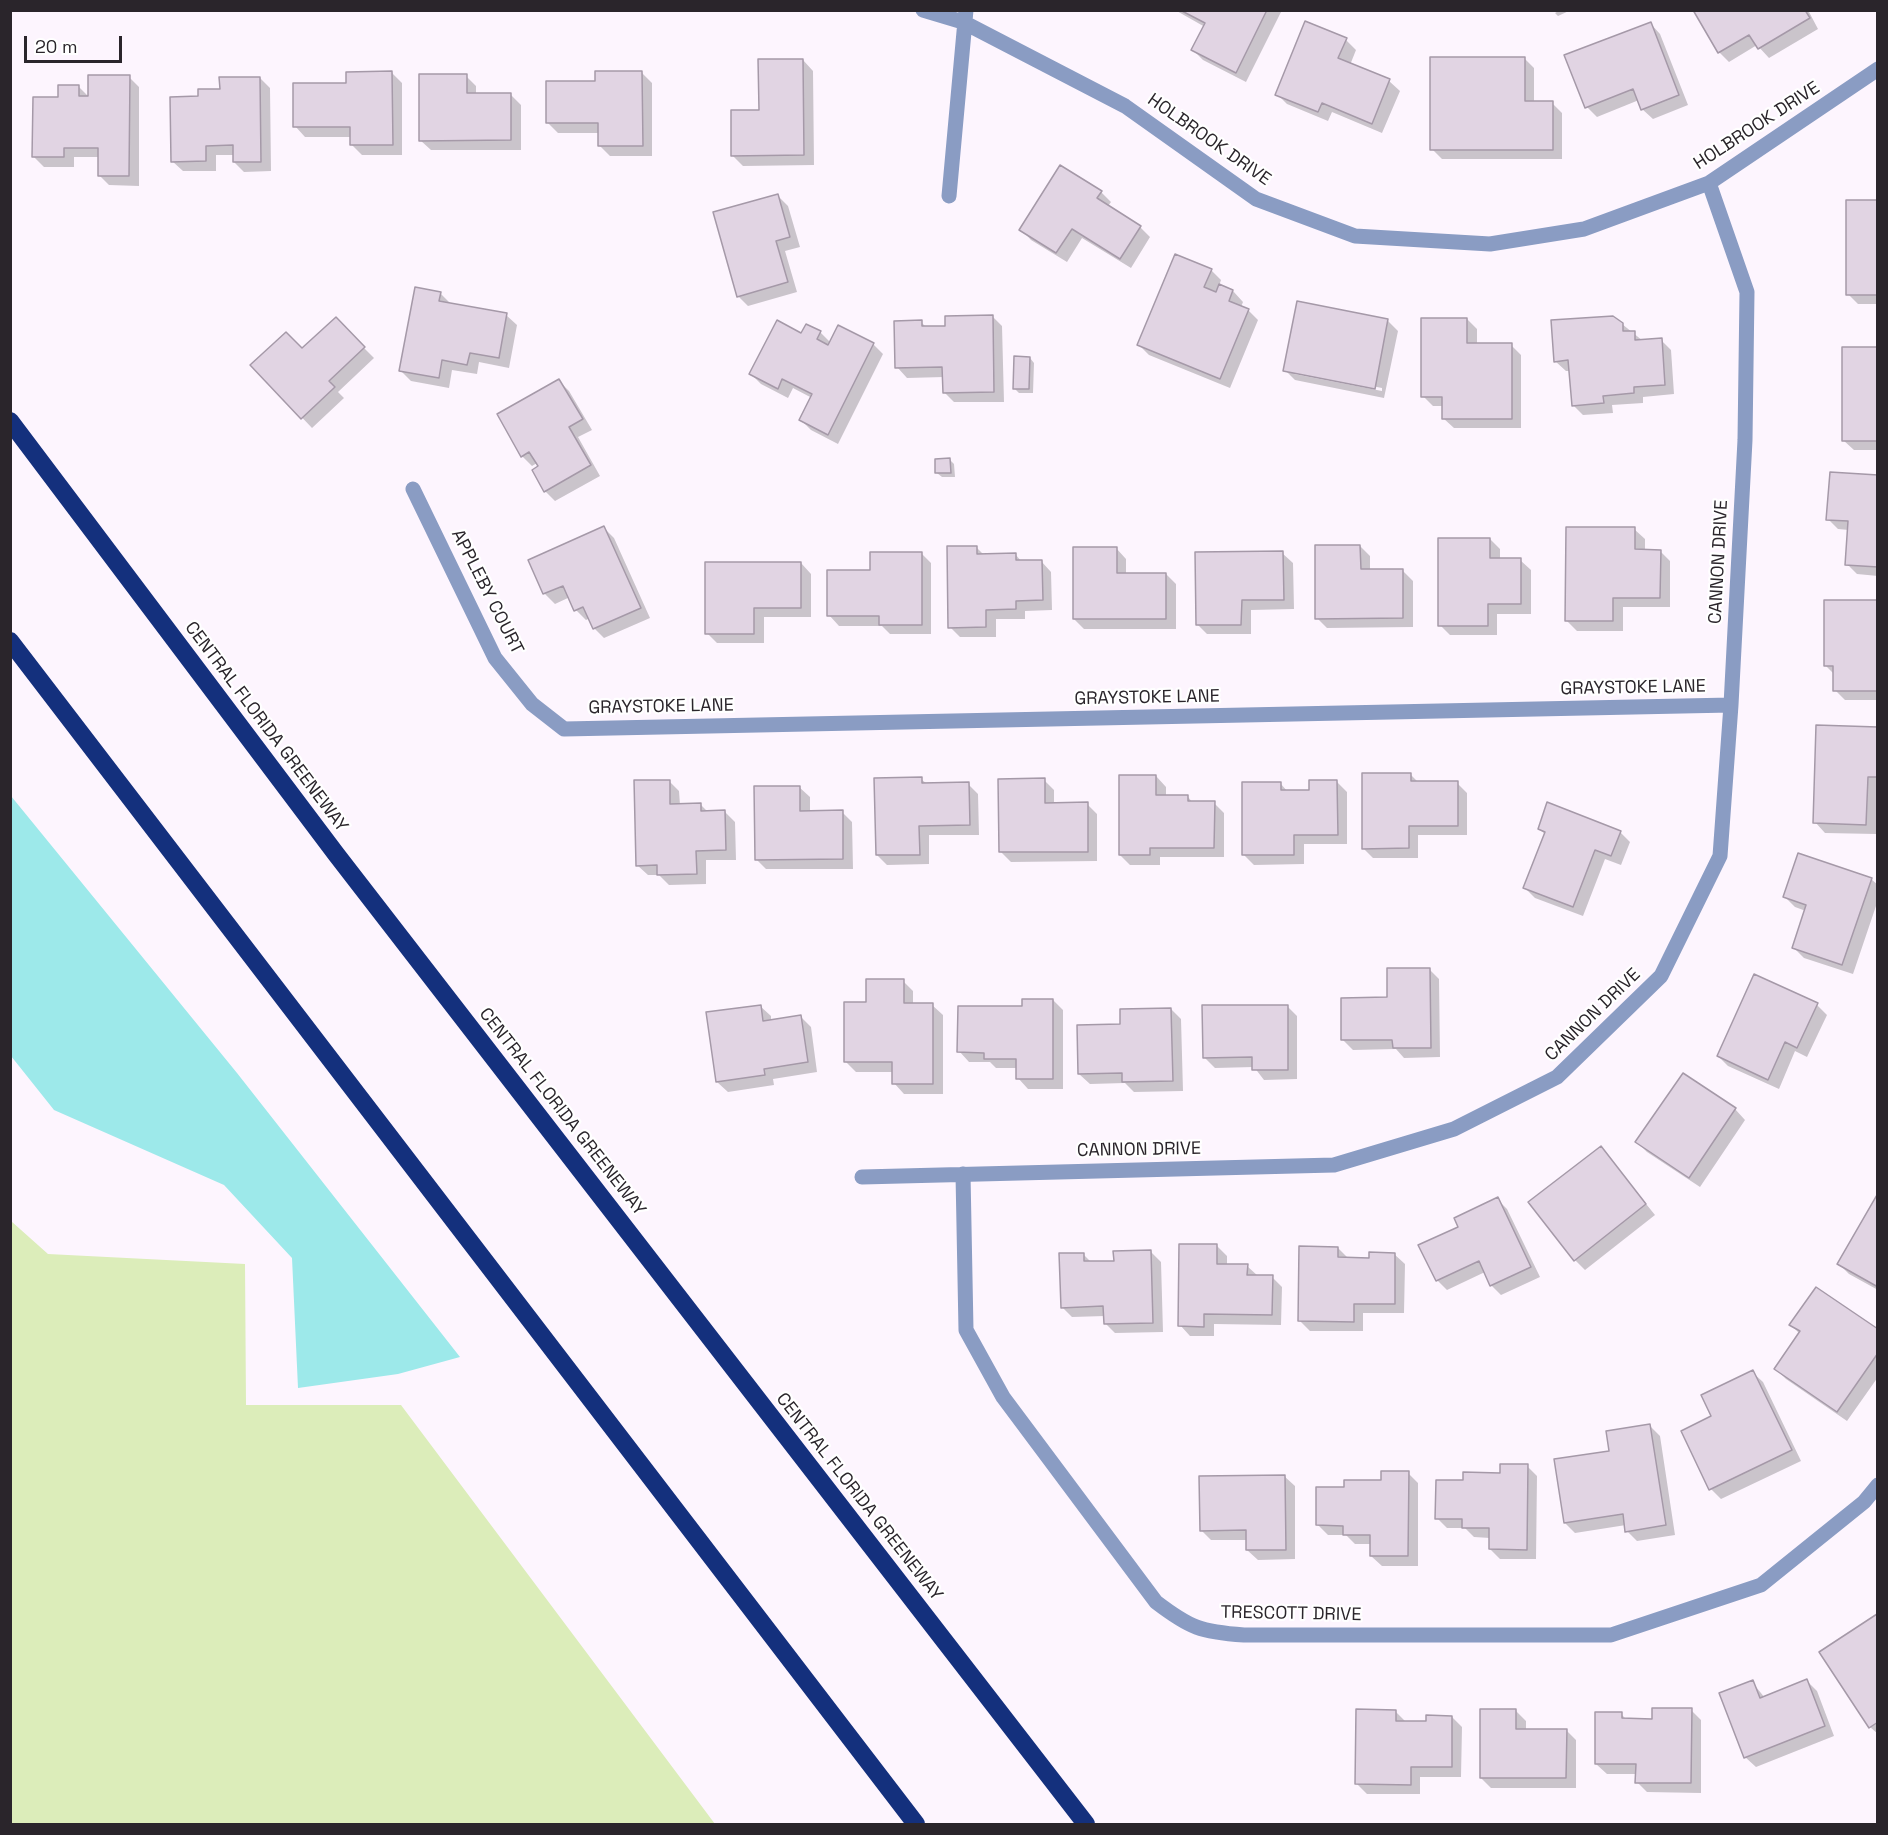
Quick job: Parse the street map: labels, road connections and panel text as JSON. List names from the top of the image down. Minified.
{"streets":{"highway":["CENTRAL FLORIDA GREENEWAY"],"street":["HOLBROOK DRIVE","CANNON DRIVE","APPLEBY COURT","GRAYSTOKE LANE","TRESCOTT DRIVE"]},"crossings":[["HOLBROOK DRIVE","CANNON DRIVE"],["CANNON DRIVE","GRAYSTOKE LANE"],["CANNON DRIVE","TRESCOTT DRIVE"],["APPLEBY COURT","GRAYSTOKE LANE"]],"scale_bar":"20 m"}
